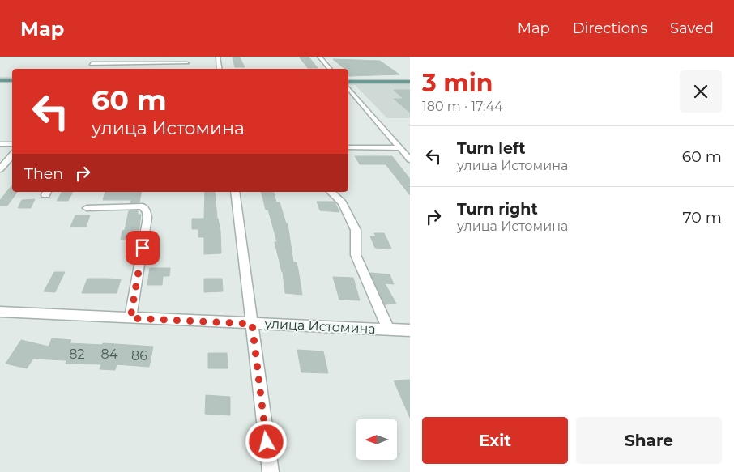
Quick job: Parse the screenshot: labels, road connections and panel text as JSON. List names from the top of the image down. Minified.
{"streets":{"street":["улица Истомина"]},"house_numbers":["82","84","86"],"north":"left","page":{"header":"Map","nav":["Map","Directions","Saved"],"heading":["3 min","180 m · 17:44"],"turn":["60 m","улица Истомина"],"list":[{"name":"Turn left","note":"улица Истомина","value":"60 m"},{"name":"Turn right","note":"улица Истомина","value":"70 m"}],"then":"Then","buttons":["Exit","Share"]}}
